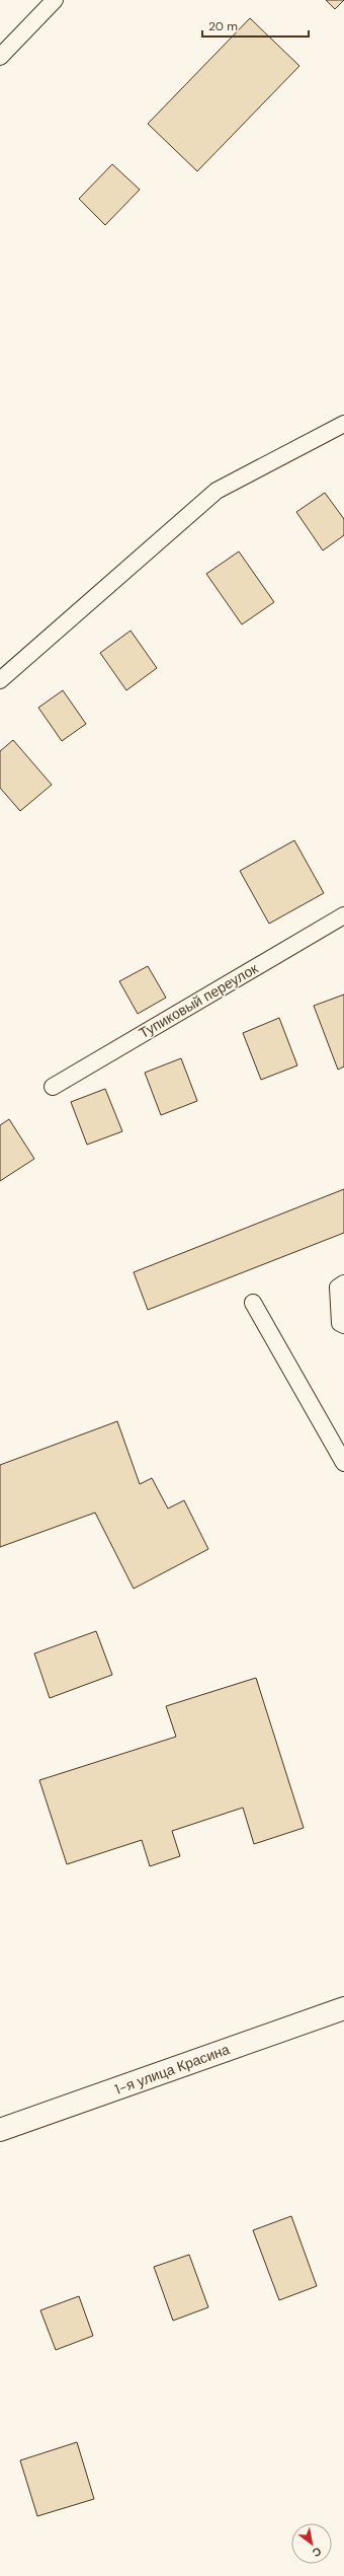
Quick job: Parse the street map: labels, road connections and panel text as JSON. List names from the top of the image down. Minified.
{"streets":{"street":["1-я улица Красина"],"lane":["Тупиковый переулок"]},"scale_bar":"20 m","north":"bottom right"}
